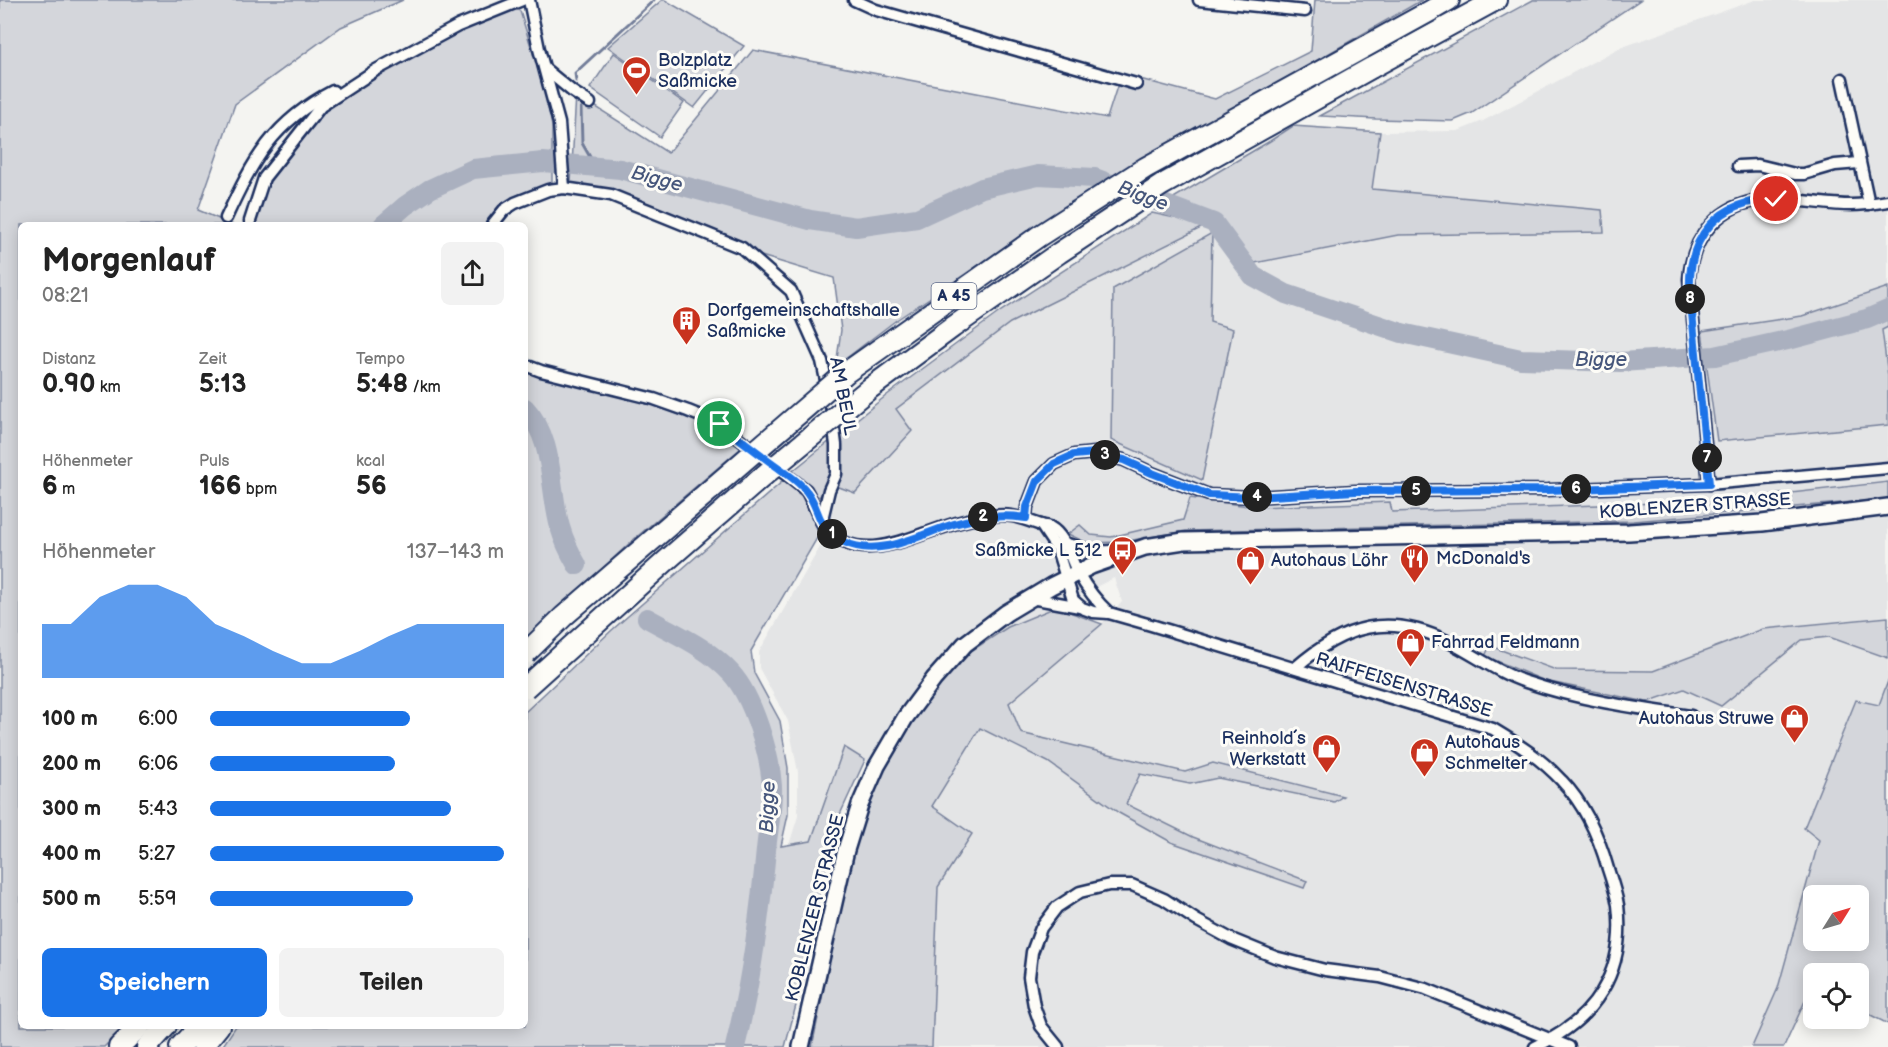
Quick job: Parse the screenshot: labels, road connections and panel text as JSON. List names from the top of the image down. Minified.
{"streets":{"highway":["A 45"],"main road":["KOBLENZER STRASSE"],"street":["AM BEUL","RAIFFEISENSTRASSE"]},"crossings":[["KOBLENZER STRASSE","RAIFFEISENSTRASSE"]],"water":["Bigge"],"places":{"sports":["Bolzplatz Saßmicke"],"building":["Dorfgemeinschaftshalle Saßmicke"],"bus stop":["Saßmicke L 512"],"restaurant":["McDonald's"],"shop":["Autohaus Löhr","Fahrrad Feldmann","Autohaus Struwe","Reinhold´s Werkstatt","Autohaus Schmelter"]},"north":"top right","page":{"heading":["Morgenlauf","08:21"],"pins":["8","3","7","6","5","4","2","1"],"stats":[["Distanz","0.90 km"],["Zeit","5:13"],["Tempo","5:48 /km"],["Höhenmeter","6 m"],["Puls","166 bpm"],["kcal","56"]],"chart":["Höhenmeter","137–143 m"],"list":[{"name":"100 m","note":"6:00"},{"name":"200 m","note":"6:06"},{"name":"300 m","note":"5:43"},{"name":"400 m","note":"5:27"},{"name":"500 m","note":"5:59"}],"buttons":["Speichern","Teilen"]}}
